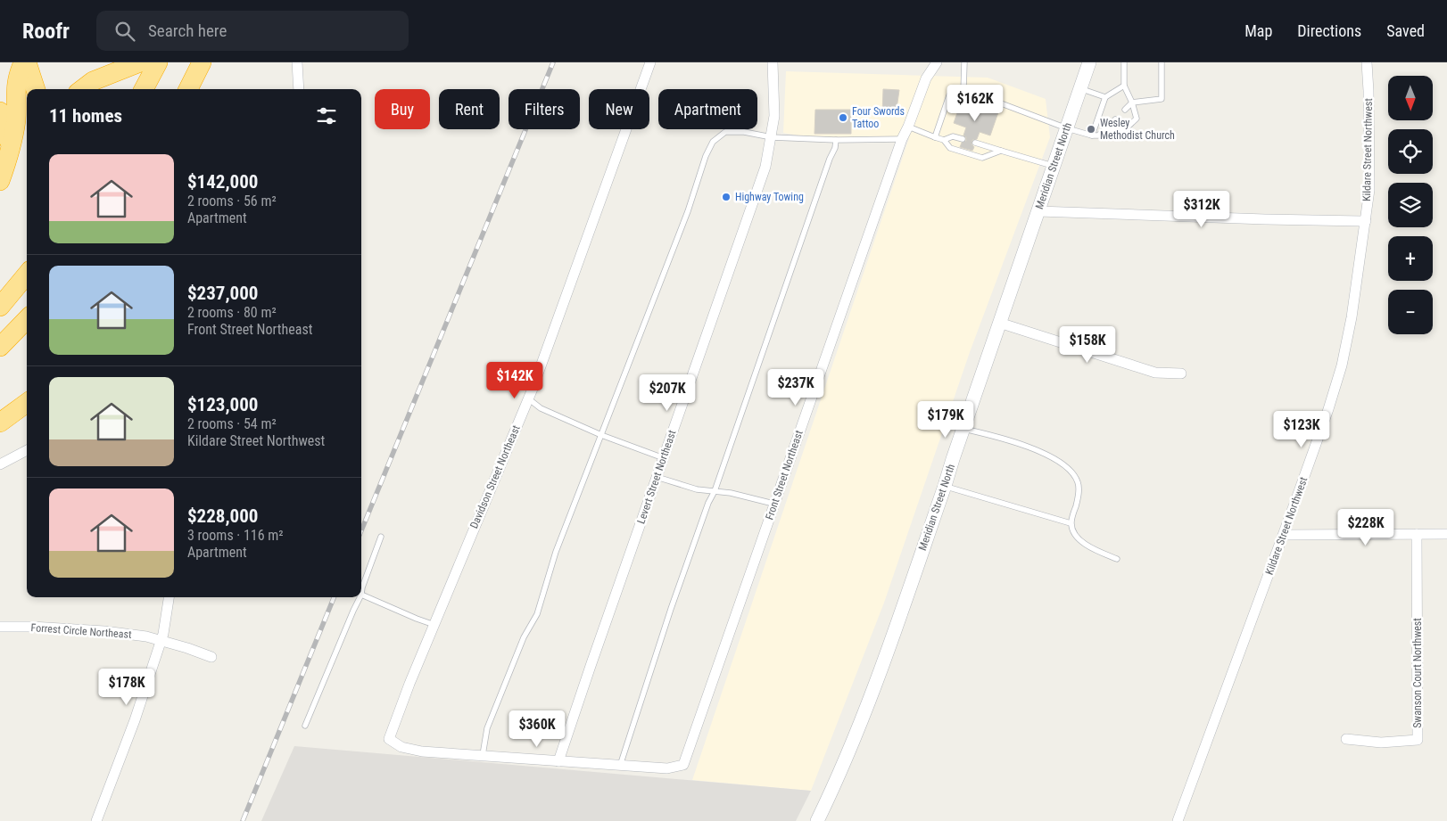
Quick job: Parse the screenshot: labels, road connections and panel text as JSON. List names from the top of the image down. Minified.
{"streets":{"street":["Kildare Street Northwest","Meridian Street North","Front Street Northeast","Davidson Street Northeast","Levert Street Northeast","Forrest Circle Northeast","Swanson Court Northwest"]},"places":["Four Swords Tattoo","Wesley Methodist Church","Highway Towing"],"north":"bottom","page":{"header":"Roofr","search":"Search here","nav":["Map","Directions","Saved"],"map_buttons":["+","−"],"price":["$162K","$312K","$158K","$142K","$237K","$207K","$179K","$123K","$228K","$178K","$360K"],"chip":["Buy","Rent","Filters","New","Apartment"],"heading":"11 homes","list":[{"name":"$142,000","note":"2 rooms · 56 m² · Apartment"},{"name":"$237,000","note":"2 rooms · 80 m² · Front Street Northeast"},{"name":"$123,000","note":"2 rooms · 54 m² · Kildare Street Northwest"},{"name":"$228,000","note":"3 rooms · 116 m² · Apartment"}]}}
